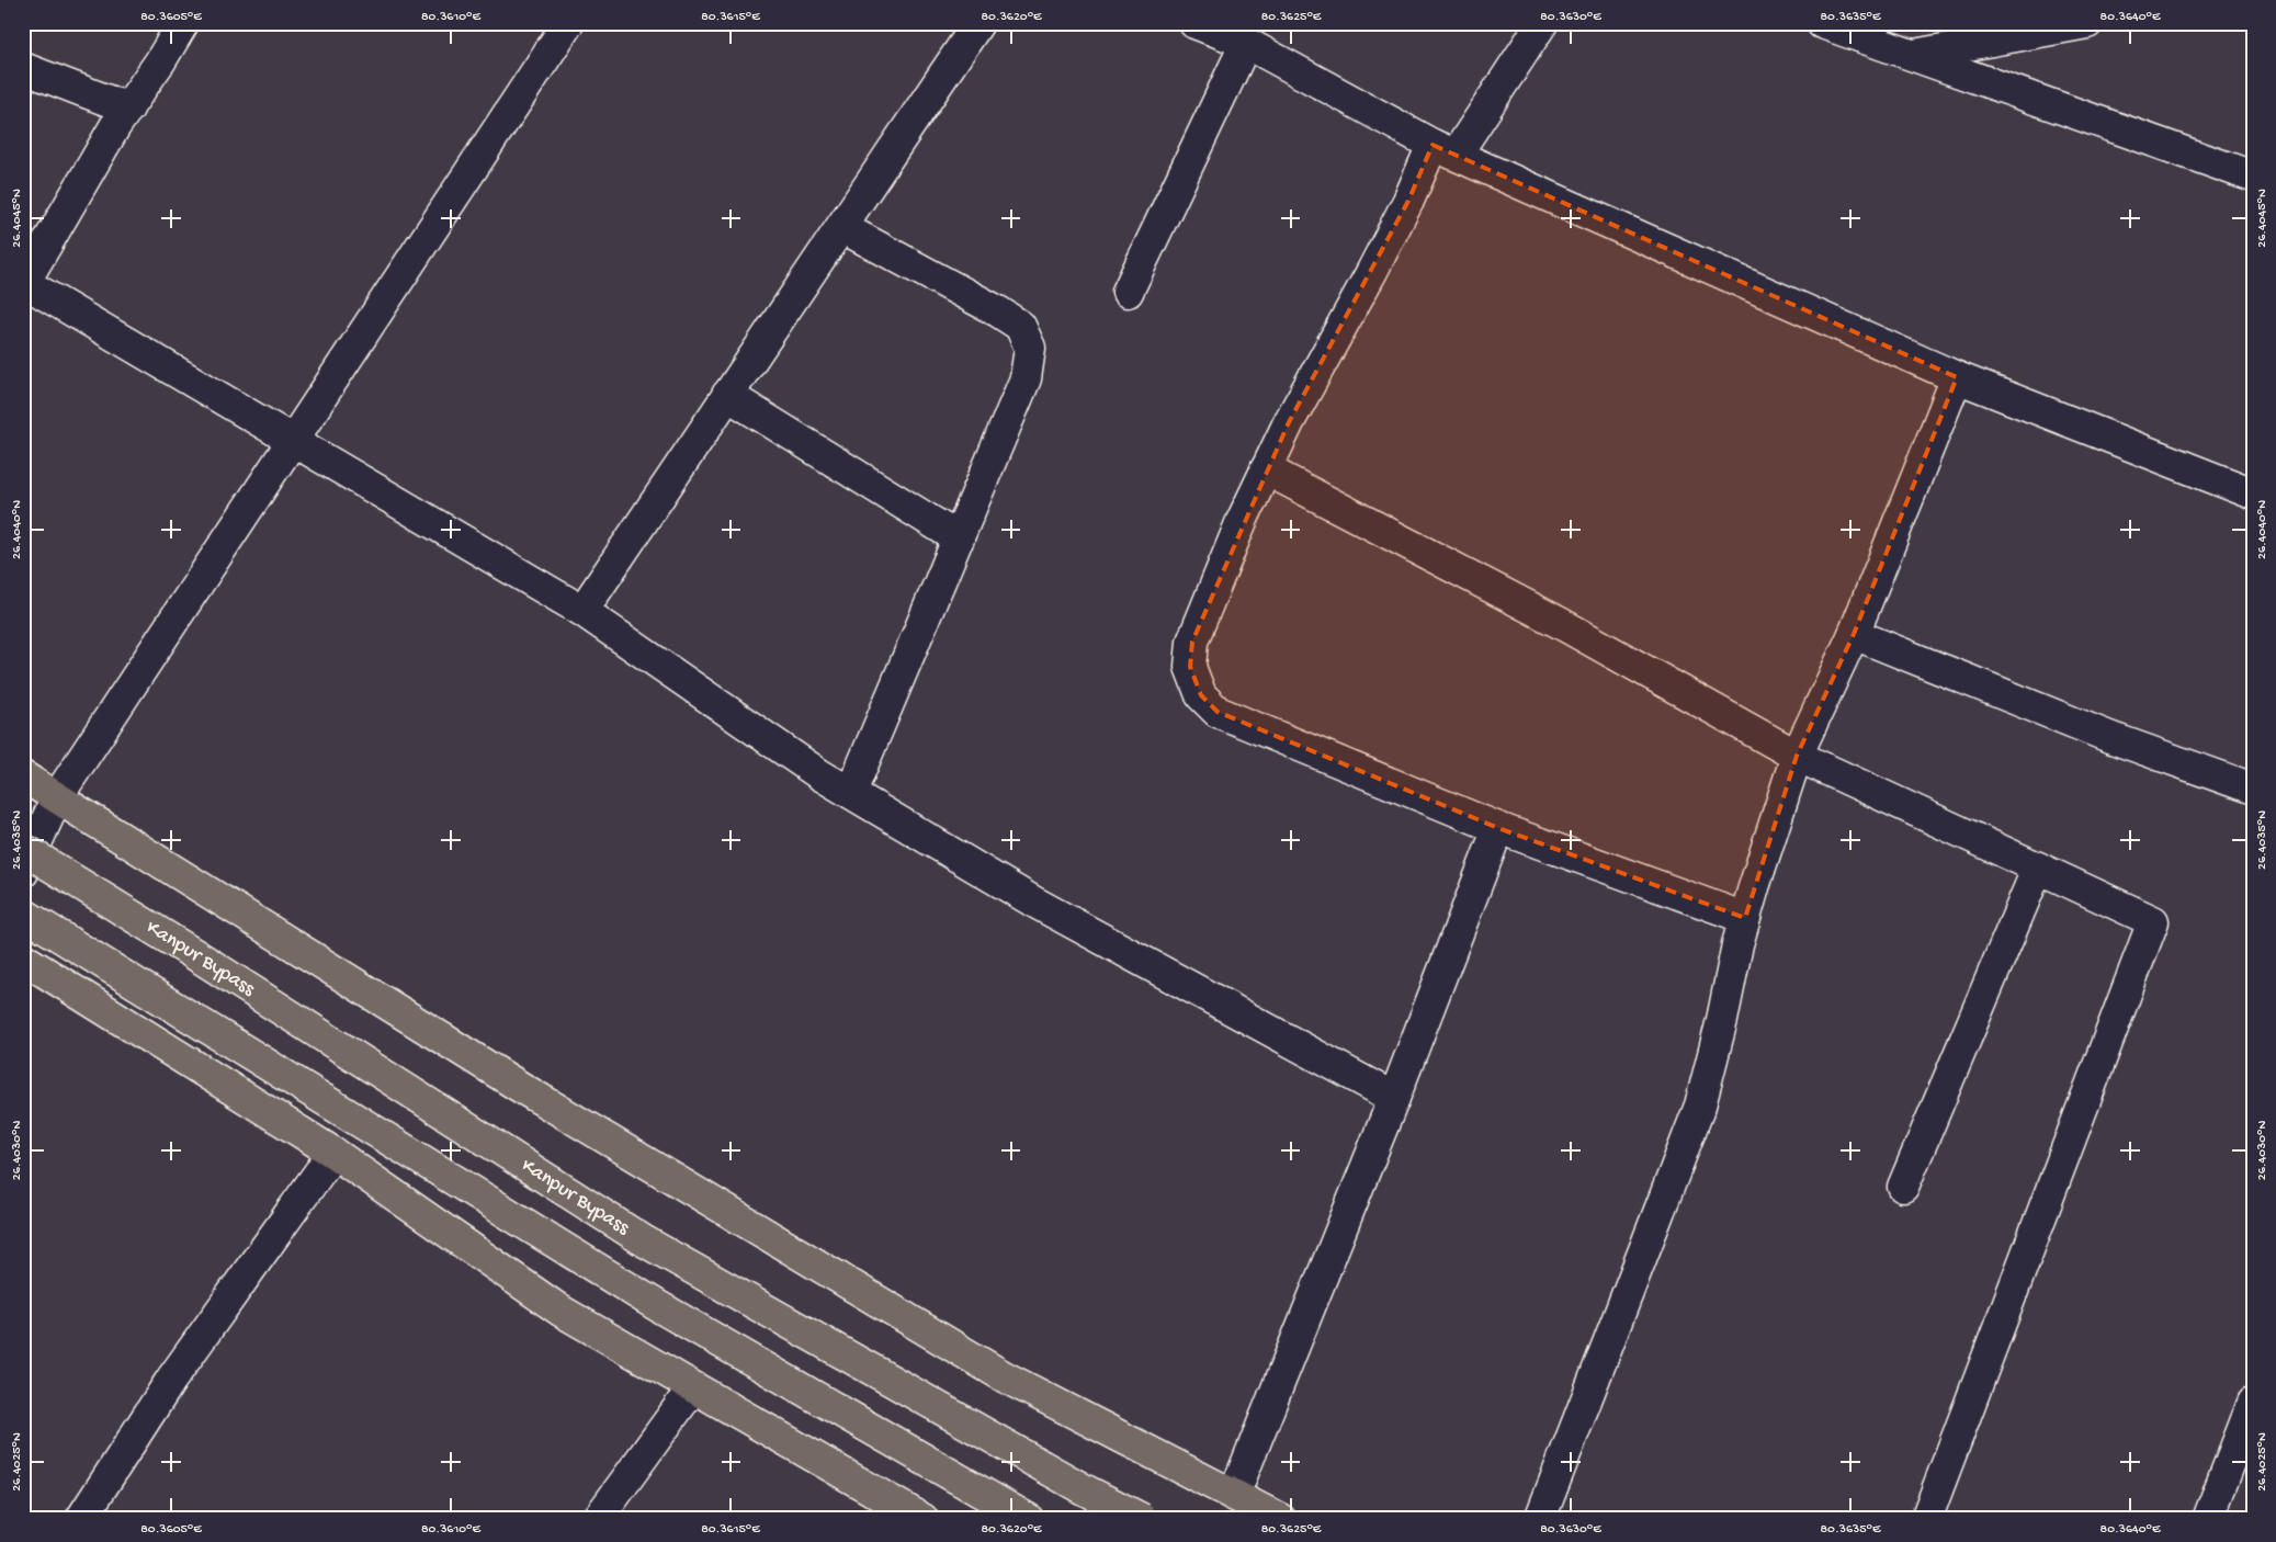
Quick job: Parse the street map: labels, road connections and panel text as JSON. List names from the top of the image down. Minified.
{"streets":{"main road":["Kanpur Bypass"]},"coordinates":["80.3605°E","80.3610°E","80.3615°E","80.3620°E","80.3625°E","80.3630°E","80.3635°E","80.3640°E","26.4045°N","26.4040°N","26.4035°N","26.4030°N","26.4025°N"]}
